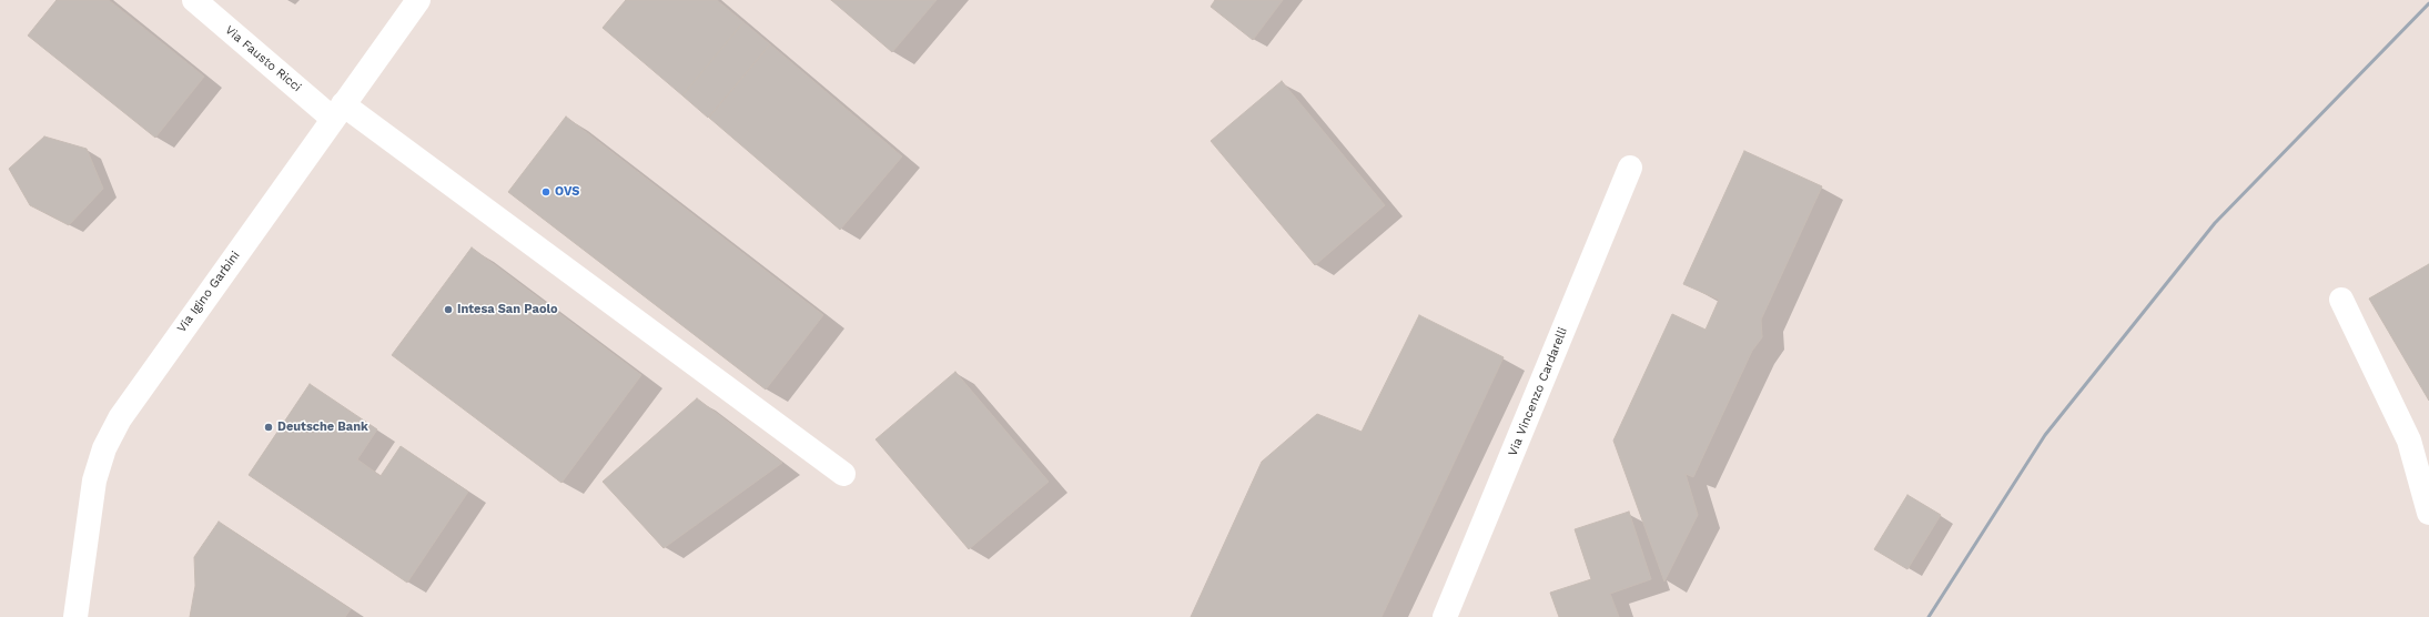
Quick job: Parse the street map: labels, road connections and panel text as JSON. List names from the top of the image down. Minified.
{"streets":{"street":["Via Fausto Ricci","Via Igino Garbini","Via Vincenzo Cardarelli"]},"crossings":[["Via Fausto Ricci","Via Igino Garbini"]],"places":["OVS","Intesa San Paolo","Deutsche Bank"]}
